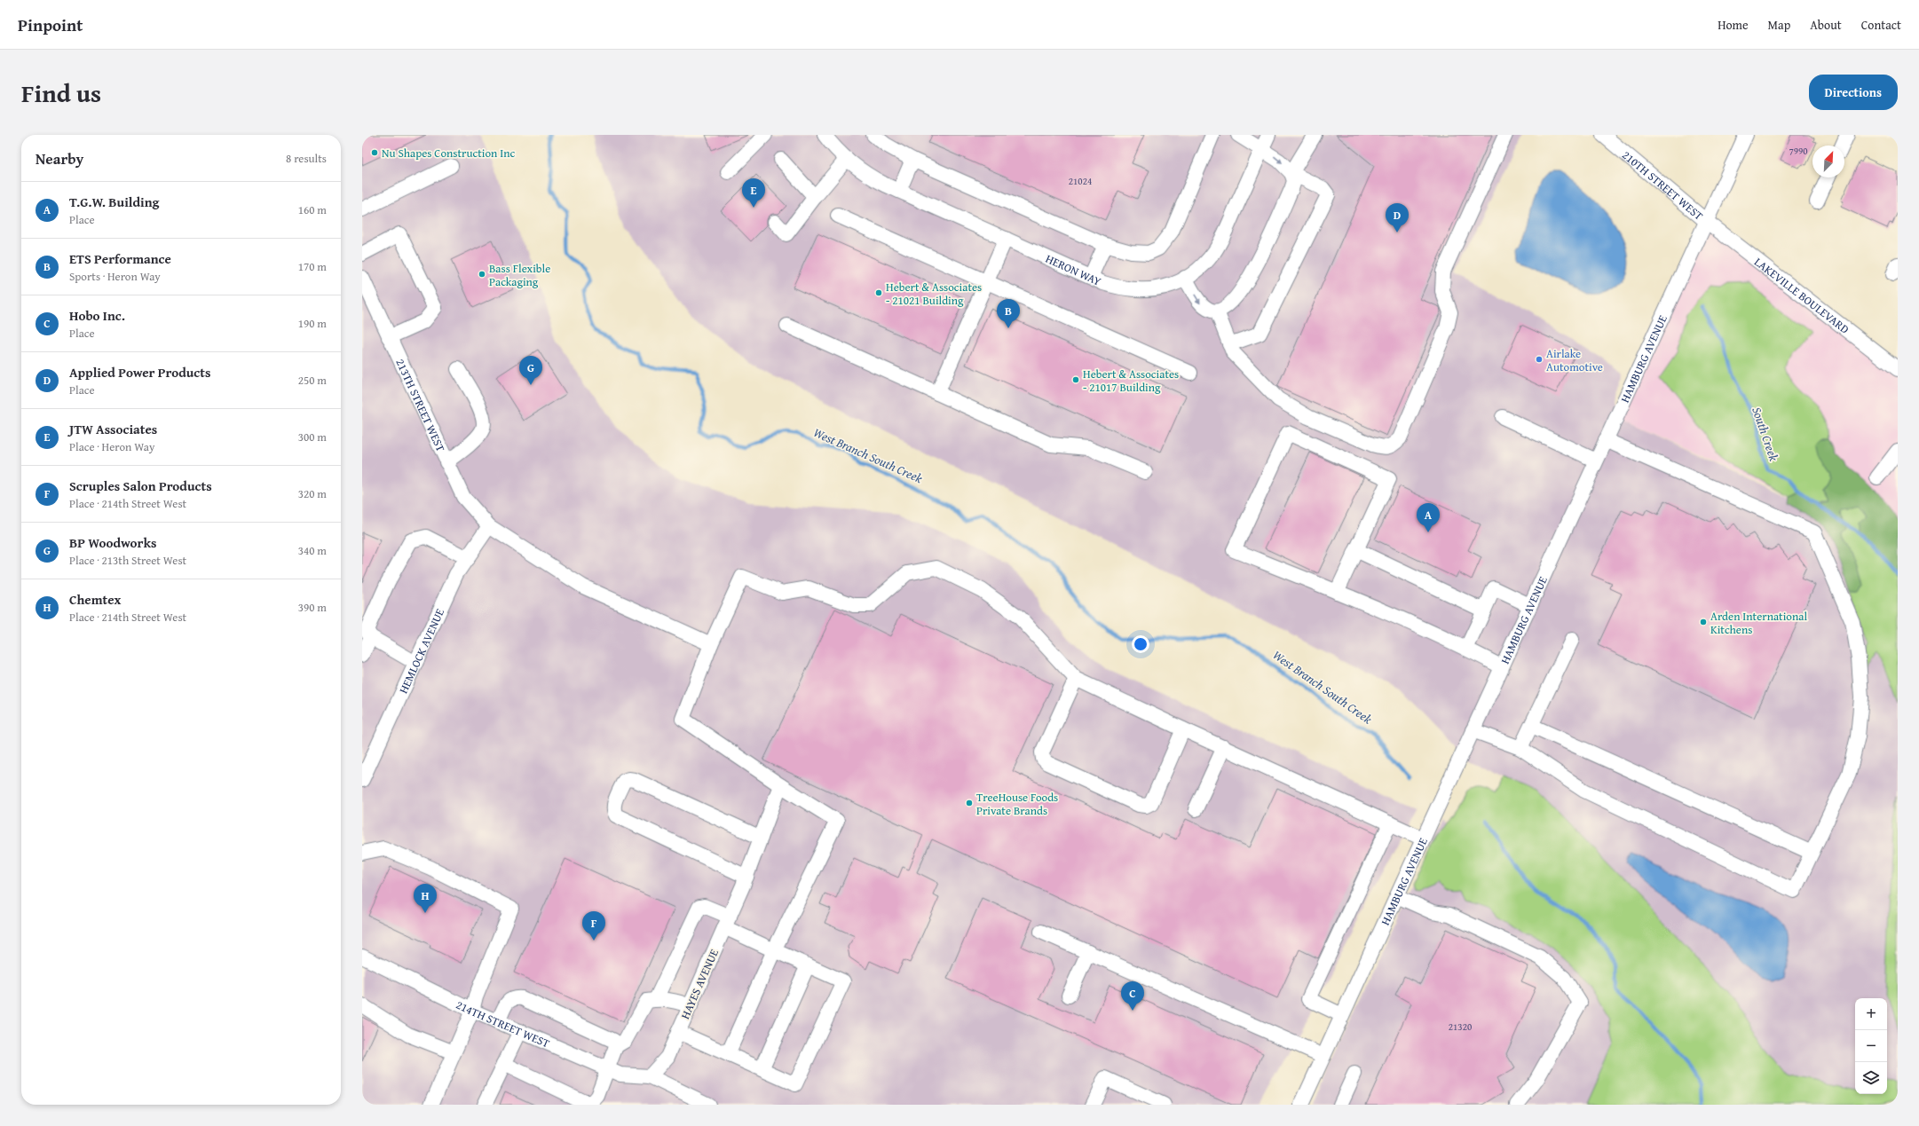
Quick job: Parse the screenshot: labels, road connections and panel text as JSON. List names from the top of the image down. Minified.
{"streets":{"street":["210TH STREET WEST","HERON WAY","LAKEVILLE BOULEVARD","HAMBURG AVENUE","213TH STREET WEST","HEMLOCK AVENUE","HAYES AVENUE","214TH STREET WEST"]},"crossings":[["210TH STREET WEST","LAKEVILLE BOULEVARD"],["210TH STREET WEST","HAMBURG AVENUE"],["LAKEVILLE BOULEVARD","HAMBURG AVENUE"],["213TH STREET WEST","HEMLOCK AVENUE"],["HAYES AVENUE","214TH STREET WEST"]],"water":["South Creek","West Branch South Creek"],"places":["Nu Shapes Construction Inc","Bass Flexible Packaging","Hebert & Associates - 21021 Building","Airlake Automotive","Hebert & Associates - 21017 Building","Arden International Kitchens","TreeHouse Foods Private Brands"],"house_numbers":["7990","21024","21320"],"north":"top right","page":{"header":"Pinpoint","nav":["Home","Map","About","Contact"],"title":"Find us","buttons":"Directions","heading":["Nearby","8 results"],"pins":["E","D","B","G","A","H","F","C"],"list":[{"mark":"A","name":"T.G.W. Building","note":"Place","value":"160 m"},{"mark":"B","name":"ETS Performance","note":"Sports · Heron Way","value":"170 m"},{"mark":"C","name":"Hobo Inc.","note":"Place","value":"190 m"},{"mark":"D","name":"Applied Power Products","note":"Place","value":"250 m"},{"mark":"E","name":"JTW Associates","note":"Place · Heron Way","value":"300 m"},{"mark":"F","name":"Scruples Salon Products","note":"Place · 214th Street West","value":"320 m"},{"mark":"G","name":"BP Woodworks","note":"Place · 213th Street West","value":"340 m"},{"mark":"H","name":"Chemtex","note":"Place · 214th Street West","value":"390 m"}],"map_buttons":["+","−"]}}
